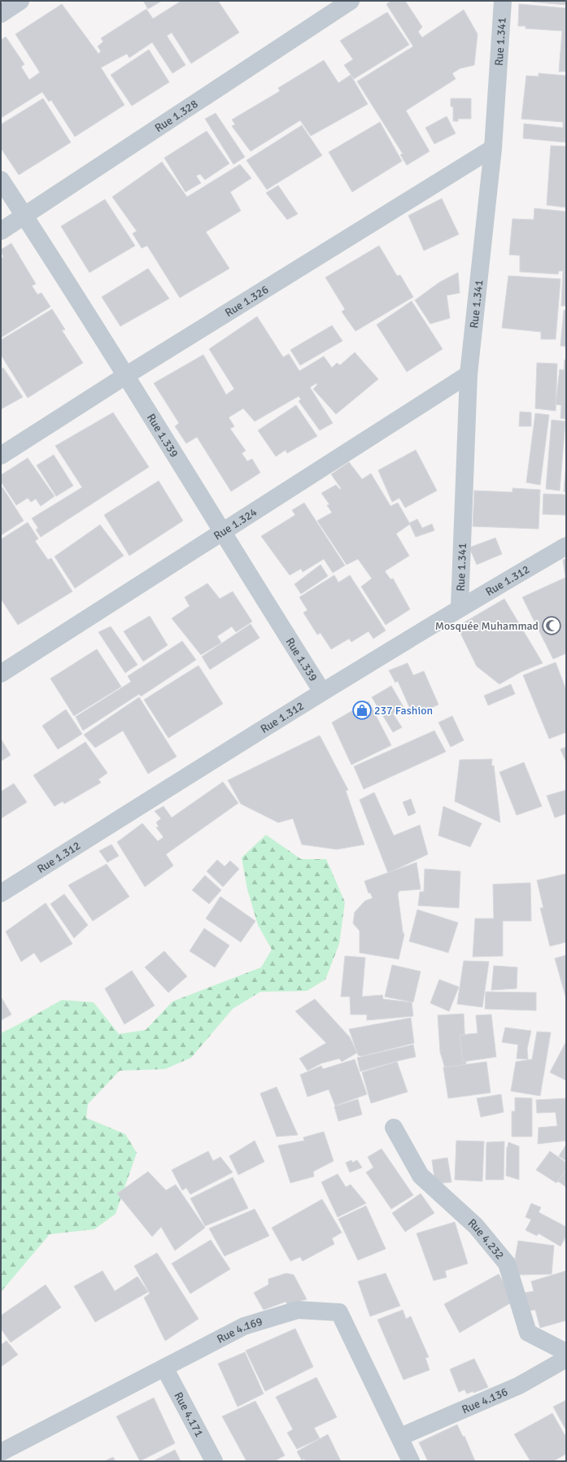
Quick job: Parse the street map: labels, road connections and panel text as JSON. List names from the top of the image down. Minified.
{"streets":{"street":["Rue 1.341","Rue 1.328","Rue 1.326","Rue 1.339","Rue 1.324","Rue 1.312","Rue 4.232","Rue 4.169","Rue 4.136","Rue 4.171"]},"crossings":[["Rue 1.341","Rue 1.326"],["Rue 1.341","Rue 1.324"],["Rue 1.341","Rue 1.312"],["Rue 1.328","Rue 1.339"],["Rue 1.326","Rue 1.339"],["Rue 1.339","Rue 1.324"],["Rue 1.339","Rue 1.312"],["Rue 4.169","Rue 4.136"],["Rue 4.169","Rue 4.171"]],"places":{"mosque":["Mosquée Muhammad"],"shop":["237 Fashion"]}}
